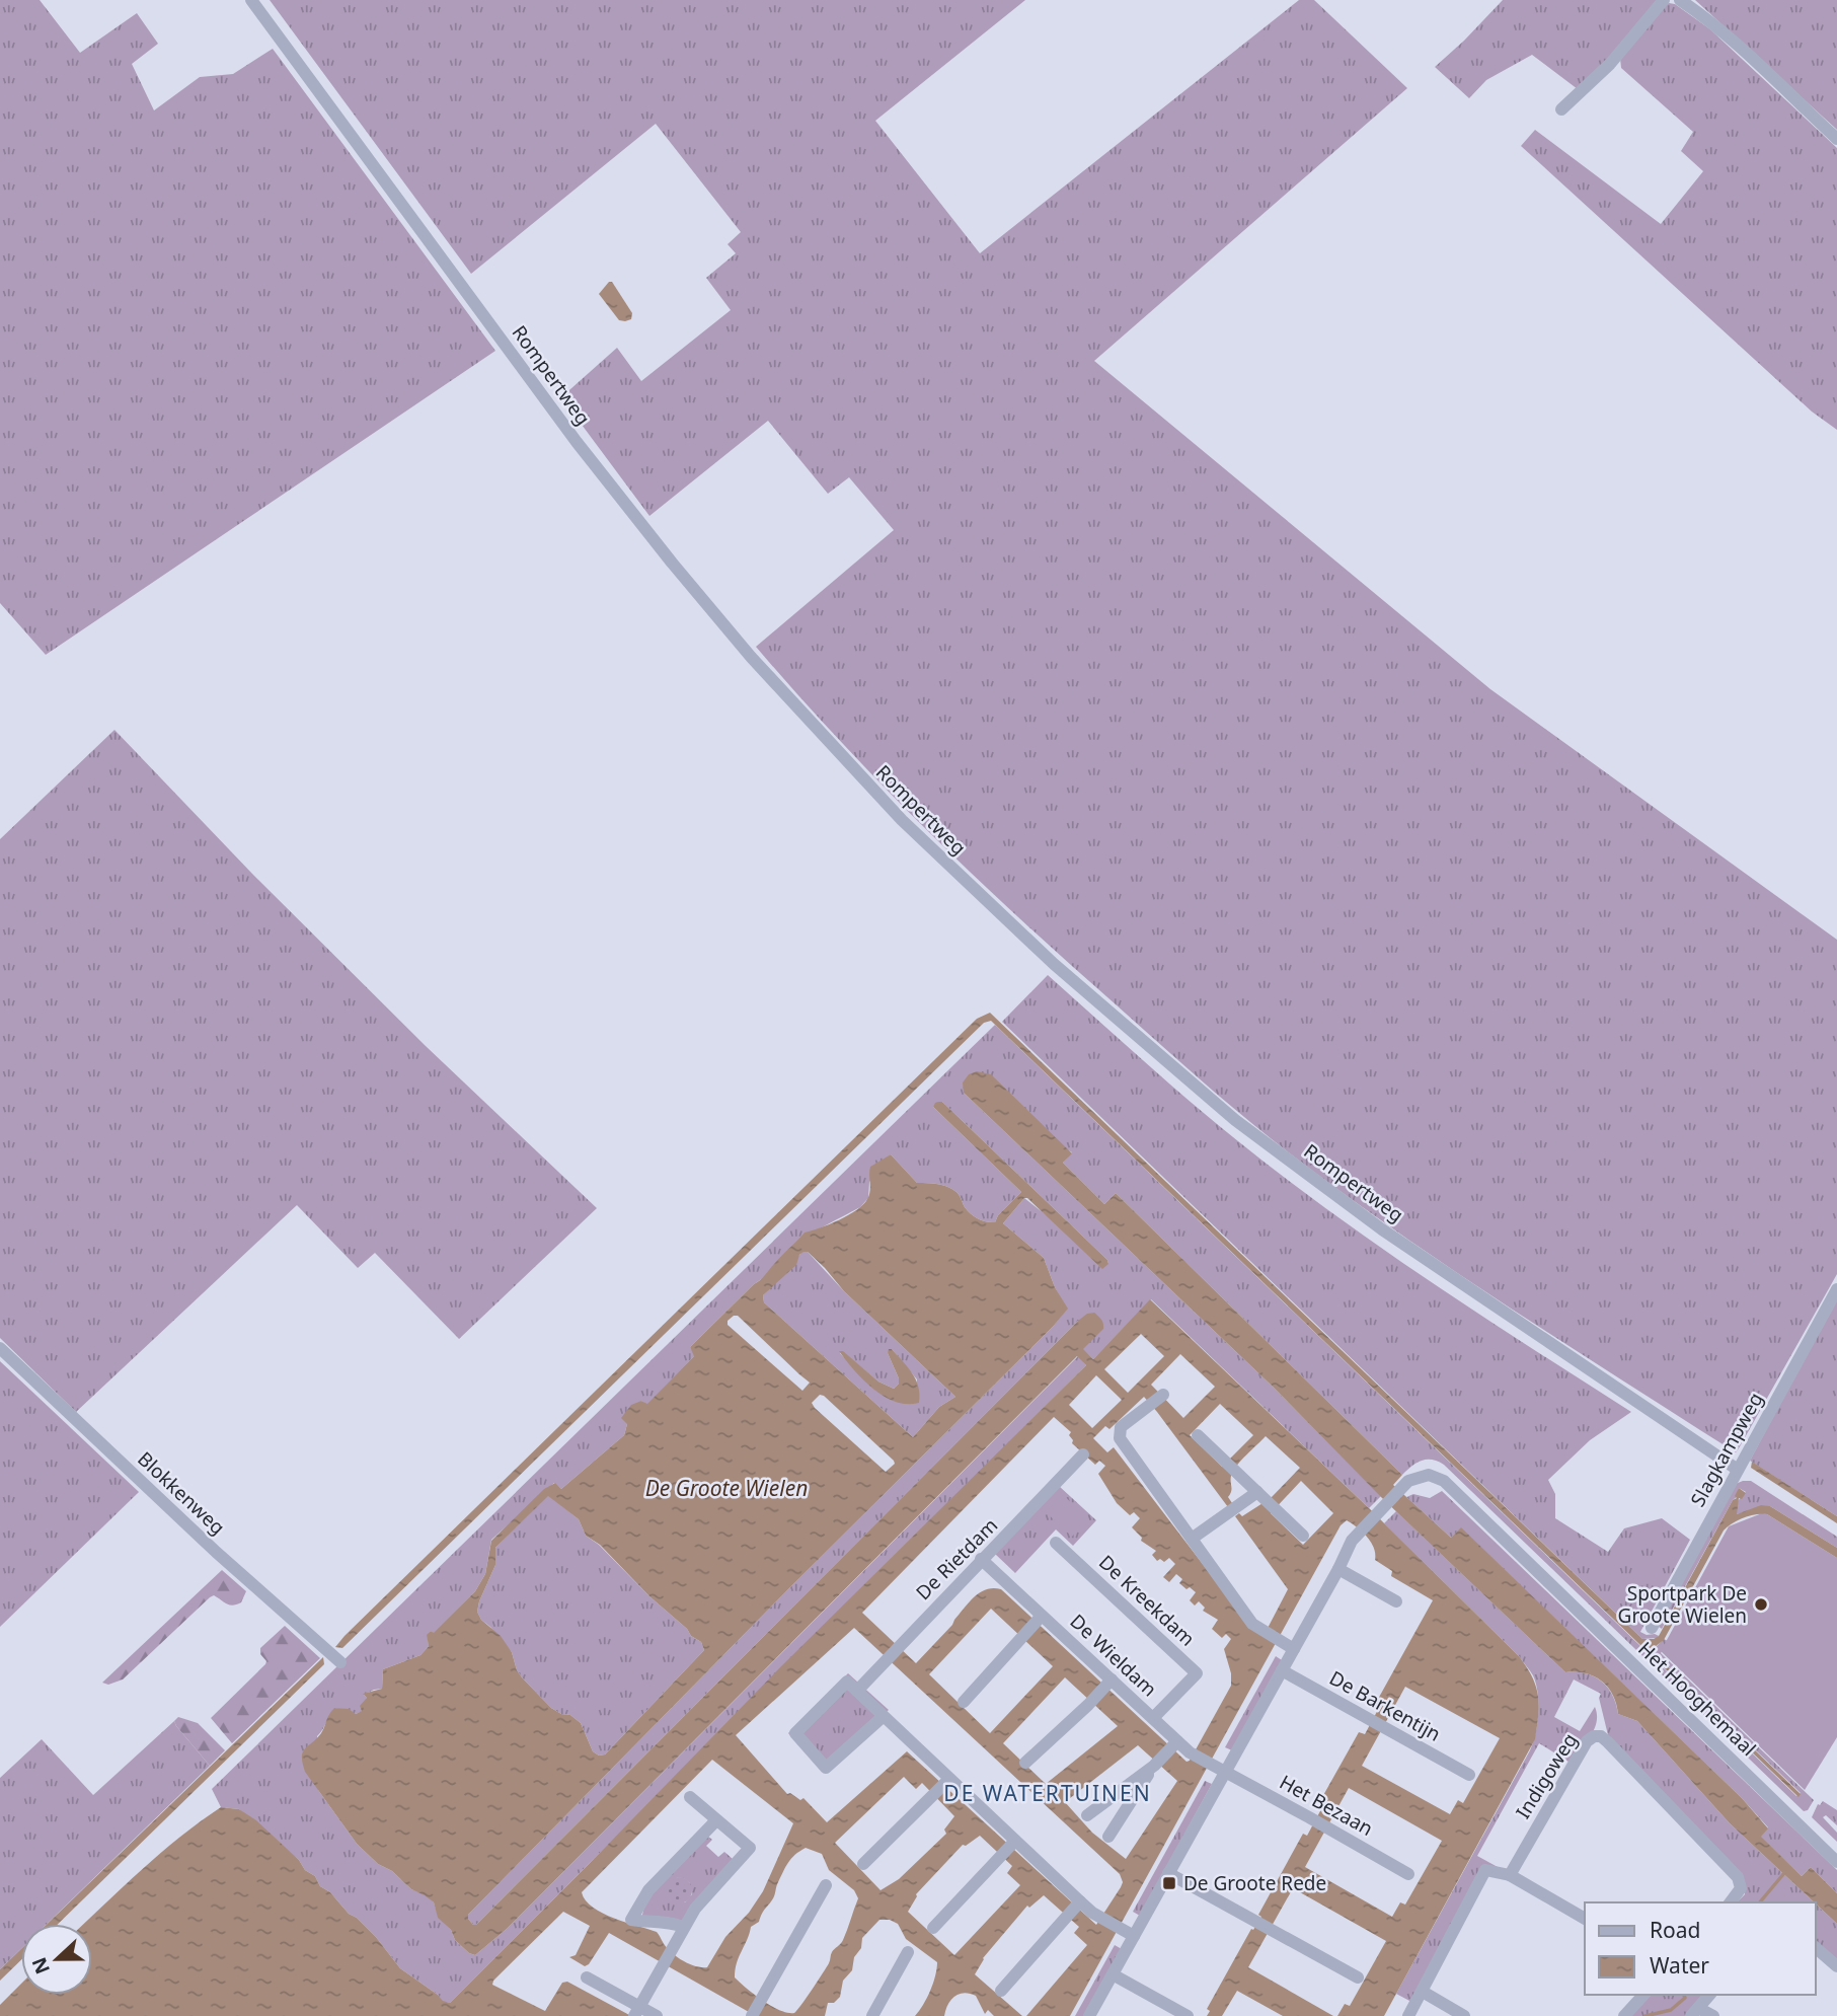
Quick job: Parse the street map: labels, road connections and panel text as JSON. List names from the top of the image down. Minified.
{"streets":{"street":["Rompertweg","Slagkampweg","Blokkenweg","De Rietdam","De Kreekdam","De Wieldam","Het Hooghemaal","De Barkentijn","Indigoweg","Het Bezaan"]},"crossings":[["Rompertweg","Slagkampweg"],["De Rietdam","De Wieldam"],["De Kreekdam","De Wieldam"],["De Wieldam","Het Bezaan"]],"districts":["DE WATERTUINEN"],"water":["De Groote Wielen"],"places":{"other":["Sportpark De Groote Wielen"],"transit":["De Groote Rede"]},"legend":["Road","Water"],"north":"left"}
